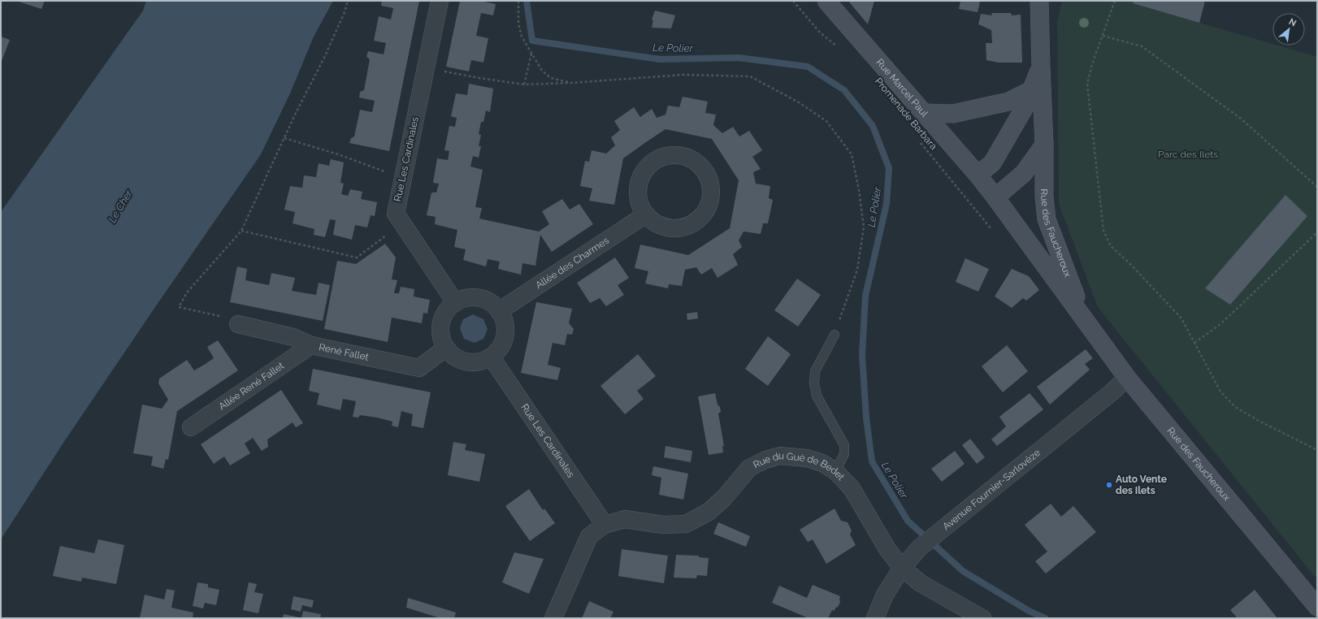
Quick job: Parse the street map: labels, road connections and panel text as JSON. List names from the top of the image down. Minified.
{"streets":{"street":["Rue Marcel Paul","Rue Les Cardinales","Rue des Faucheroux","Allée des Charmes","René Fallet","Allée René Fallet","Rue du Gué de Bedet","Avenue Fournier-Sarlovèze"],"path":["Promenade Barbara"]},"crossings":[["Rue Marcel Paul","Rue des Faucheroux"],["Rue Les Cardinales","Allée des Charmes"],["Rue Les Cardinales","René Fallet"],["Rue Les Cardinales","Rue du Gué de Bedet"],["Rue des Faucheroux","Avenue Fournier-Sarlovèze"],["Allée des Charmes","René Fallet"],["René Fallet","Allée René Fallet"],["Rue du Gué de Bedet","Avenue Fournier-Sarlovèze"]],"water":["Le Polier","Le Cher"],"parks":["Parc des Ilets"],"places":["Auto Vente des Ilets"],"north":"top right"}
